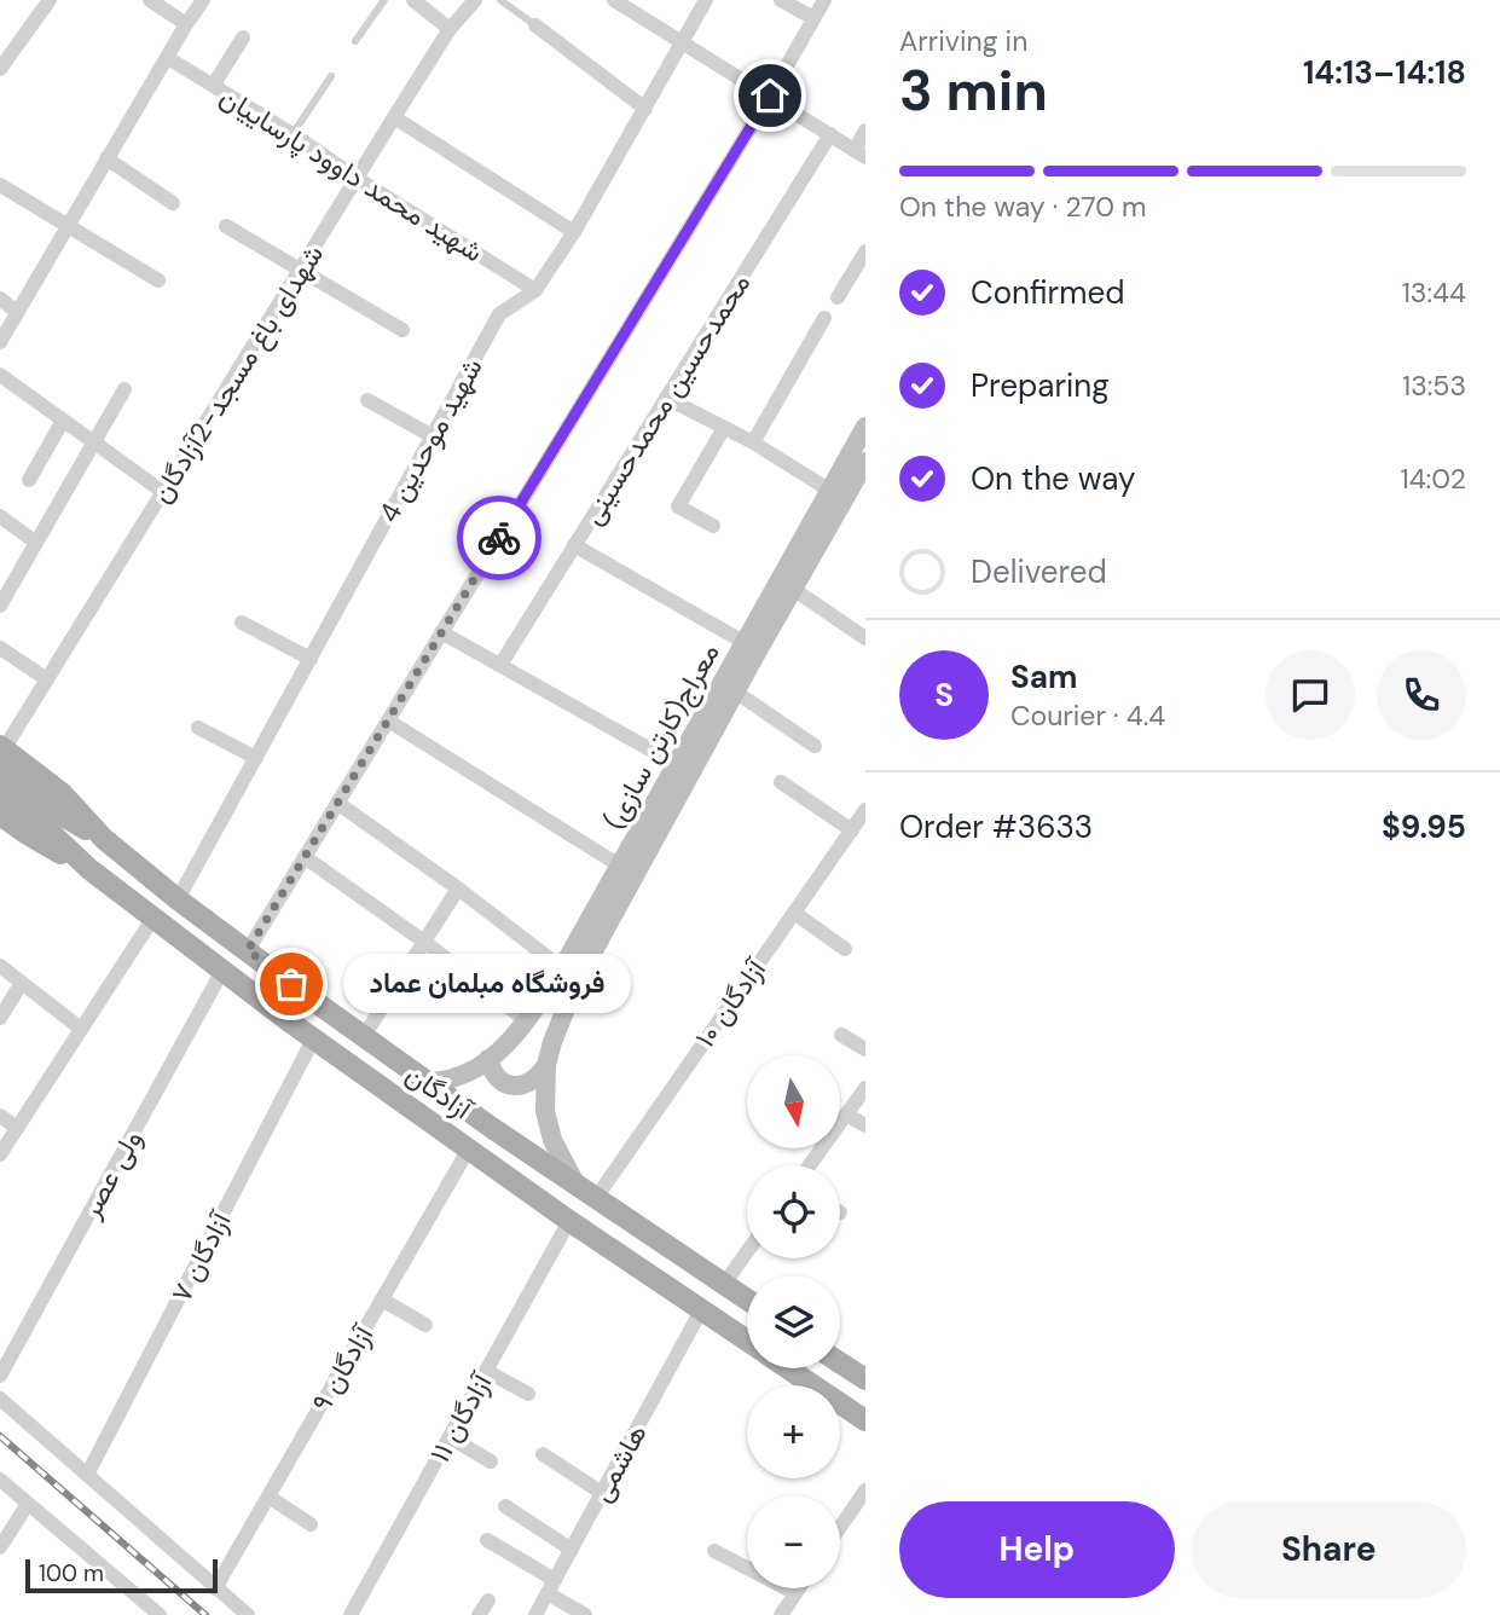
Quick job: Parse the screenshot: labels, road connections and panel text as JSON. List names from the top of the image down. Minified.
{"streets":{"main road":["آزادگان"],"street":["شهید محمد داوود پارساییان","شهدای‌ باغ مسجد-2آزادگان","محمدحسین محمدحسینی","4 شهید موحدین","معراج(کارتن سازی)","۱۰ آزادگان","ولی عصر","۷ آزادگان","۹ آزادگان","۱۱ آزادگان","هاشمی"]},"crossings":[["شهید محمد داوود پارساییان","شهدای‌ باغ مسجد-2آزادگان"],["شهید محمد داوود پارساییان","4 شهید موحدین"],["شهدای‌ باغ مسجد-2آزادگان","آزادگان"],["4 شهید موحدین","آزادگان"],["معراج(کارتن سازی)","آزادگان"],["۱۰ آزادگان","آزادگان"],["آزادگان","ولی عصر"],["آزادگان","۷ آزادگان"],["آزادگان","۹ آزادگان"],["آزادگان","۱۱ آزادگان"],["آزادگان","هاشمی"]],"places":["فروشگاه مبلمان عماد"],"scale_bar":"100 m","north":"bottom","page":{"heading":["3 min","Arriving in","14:13–14:18"],"panel":["Sam","Courier · 4.4","Order #3633","$9.95"],"bar":"On the way · 270 m","list":[["Confirmed","13:44"],["Preparing","13:53"],["On the way","14:02"],"Delivered"],"round":"S","bubble":"فروشگاه مبلمان عماد","map_buttons":["+","−"],"buttons":["Help","Share"],"scale":"100 m"}}
